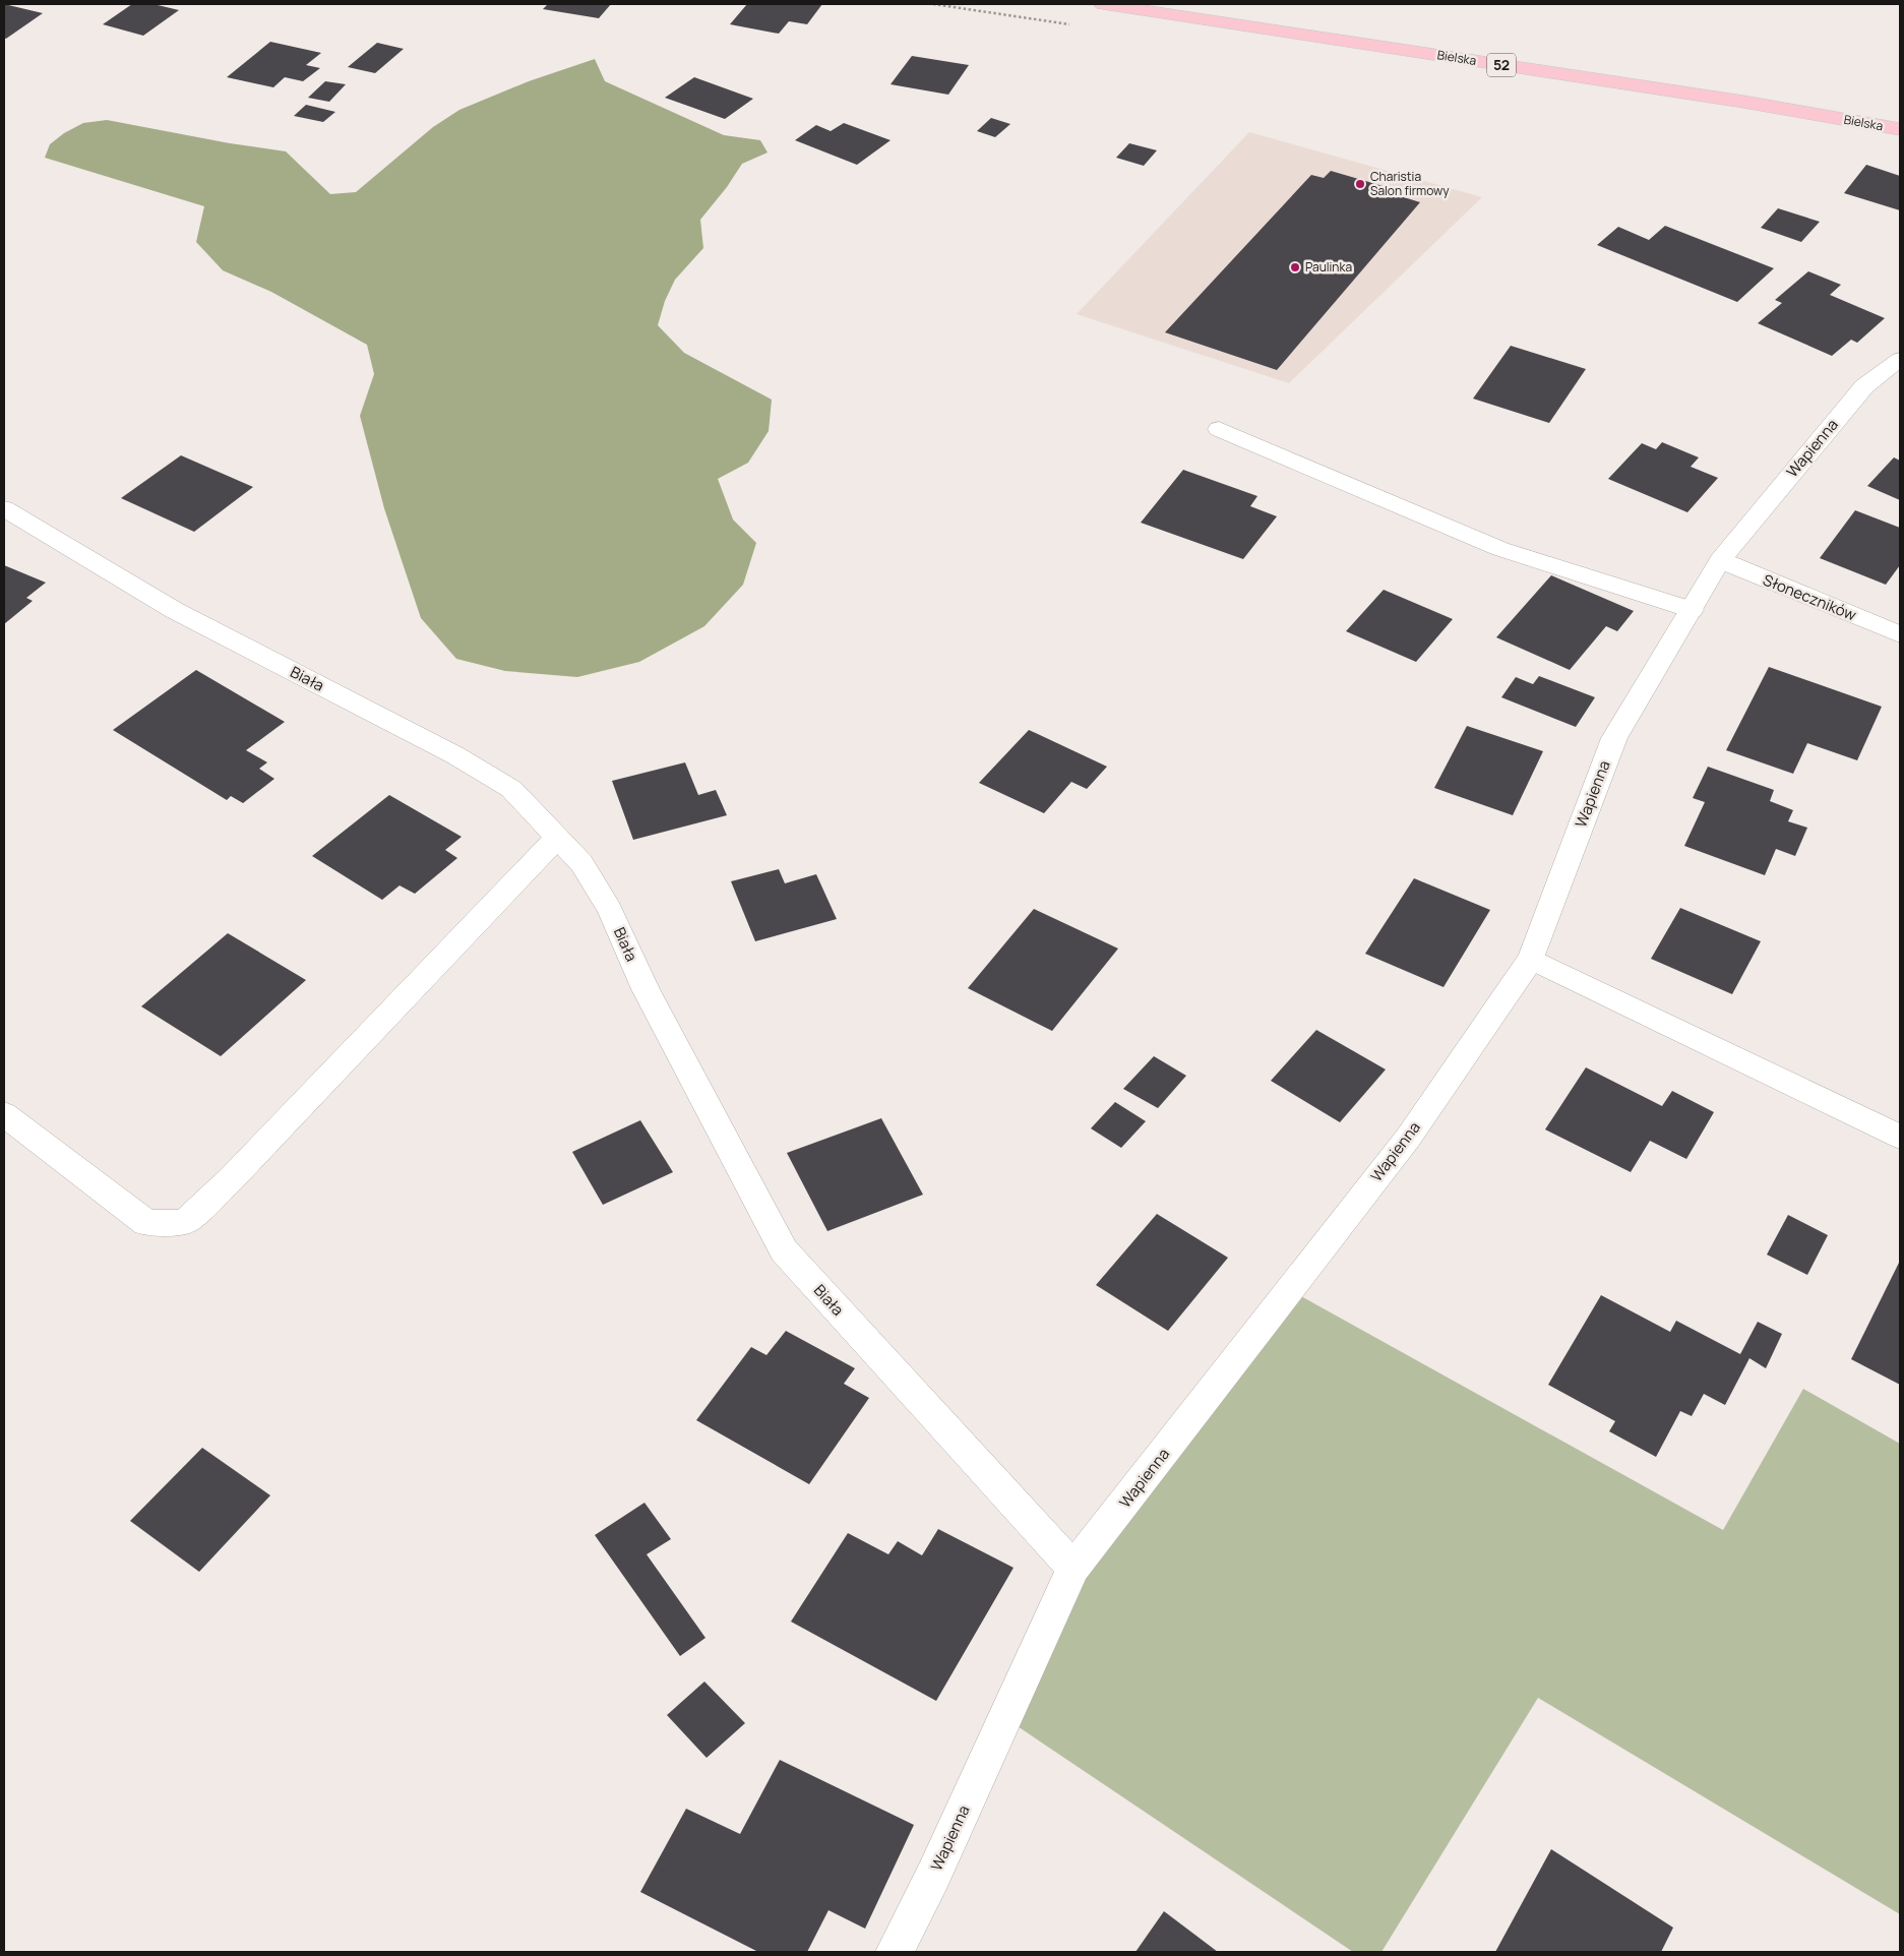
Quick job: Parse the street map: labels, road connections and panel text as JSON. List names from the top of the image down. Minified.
{"streets":{"main road":["Bielska","52"],"street":["Wapienna","Słoneczników","Biała"]},"crossings":[["Wapienna","Słoneczników"],["Wapienna","Biała"]],"places":["Charistia Salon firmowy","Paulinka"]}
